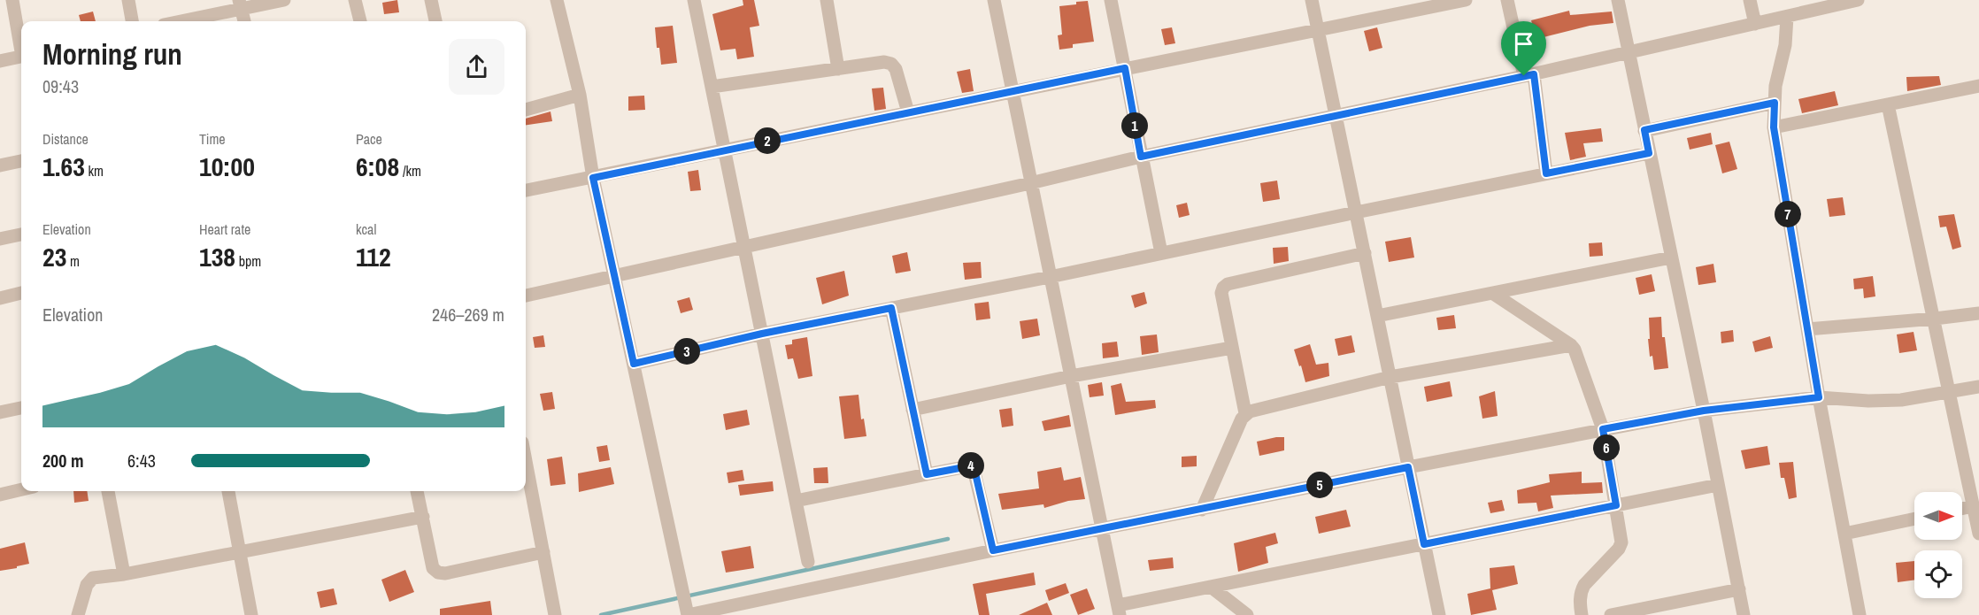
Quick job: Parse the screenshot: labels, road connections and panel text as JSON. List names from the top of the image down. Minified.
{"north":"right","page":{"heading":["Morning run","09:43"],"stats":[["Distance","1.63 km"],["Time","10:00"],["Pace","6:08 /km"],["Elevation","23 m"],["Heart rate","138 bpm"],["kcal","112"]],"pins":["1","2","7","3","6","4","5"],"chart":["Elevation","246–269 m"],"list":[{"name":"200 m","note":"6:43"}]}}
